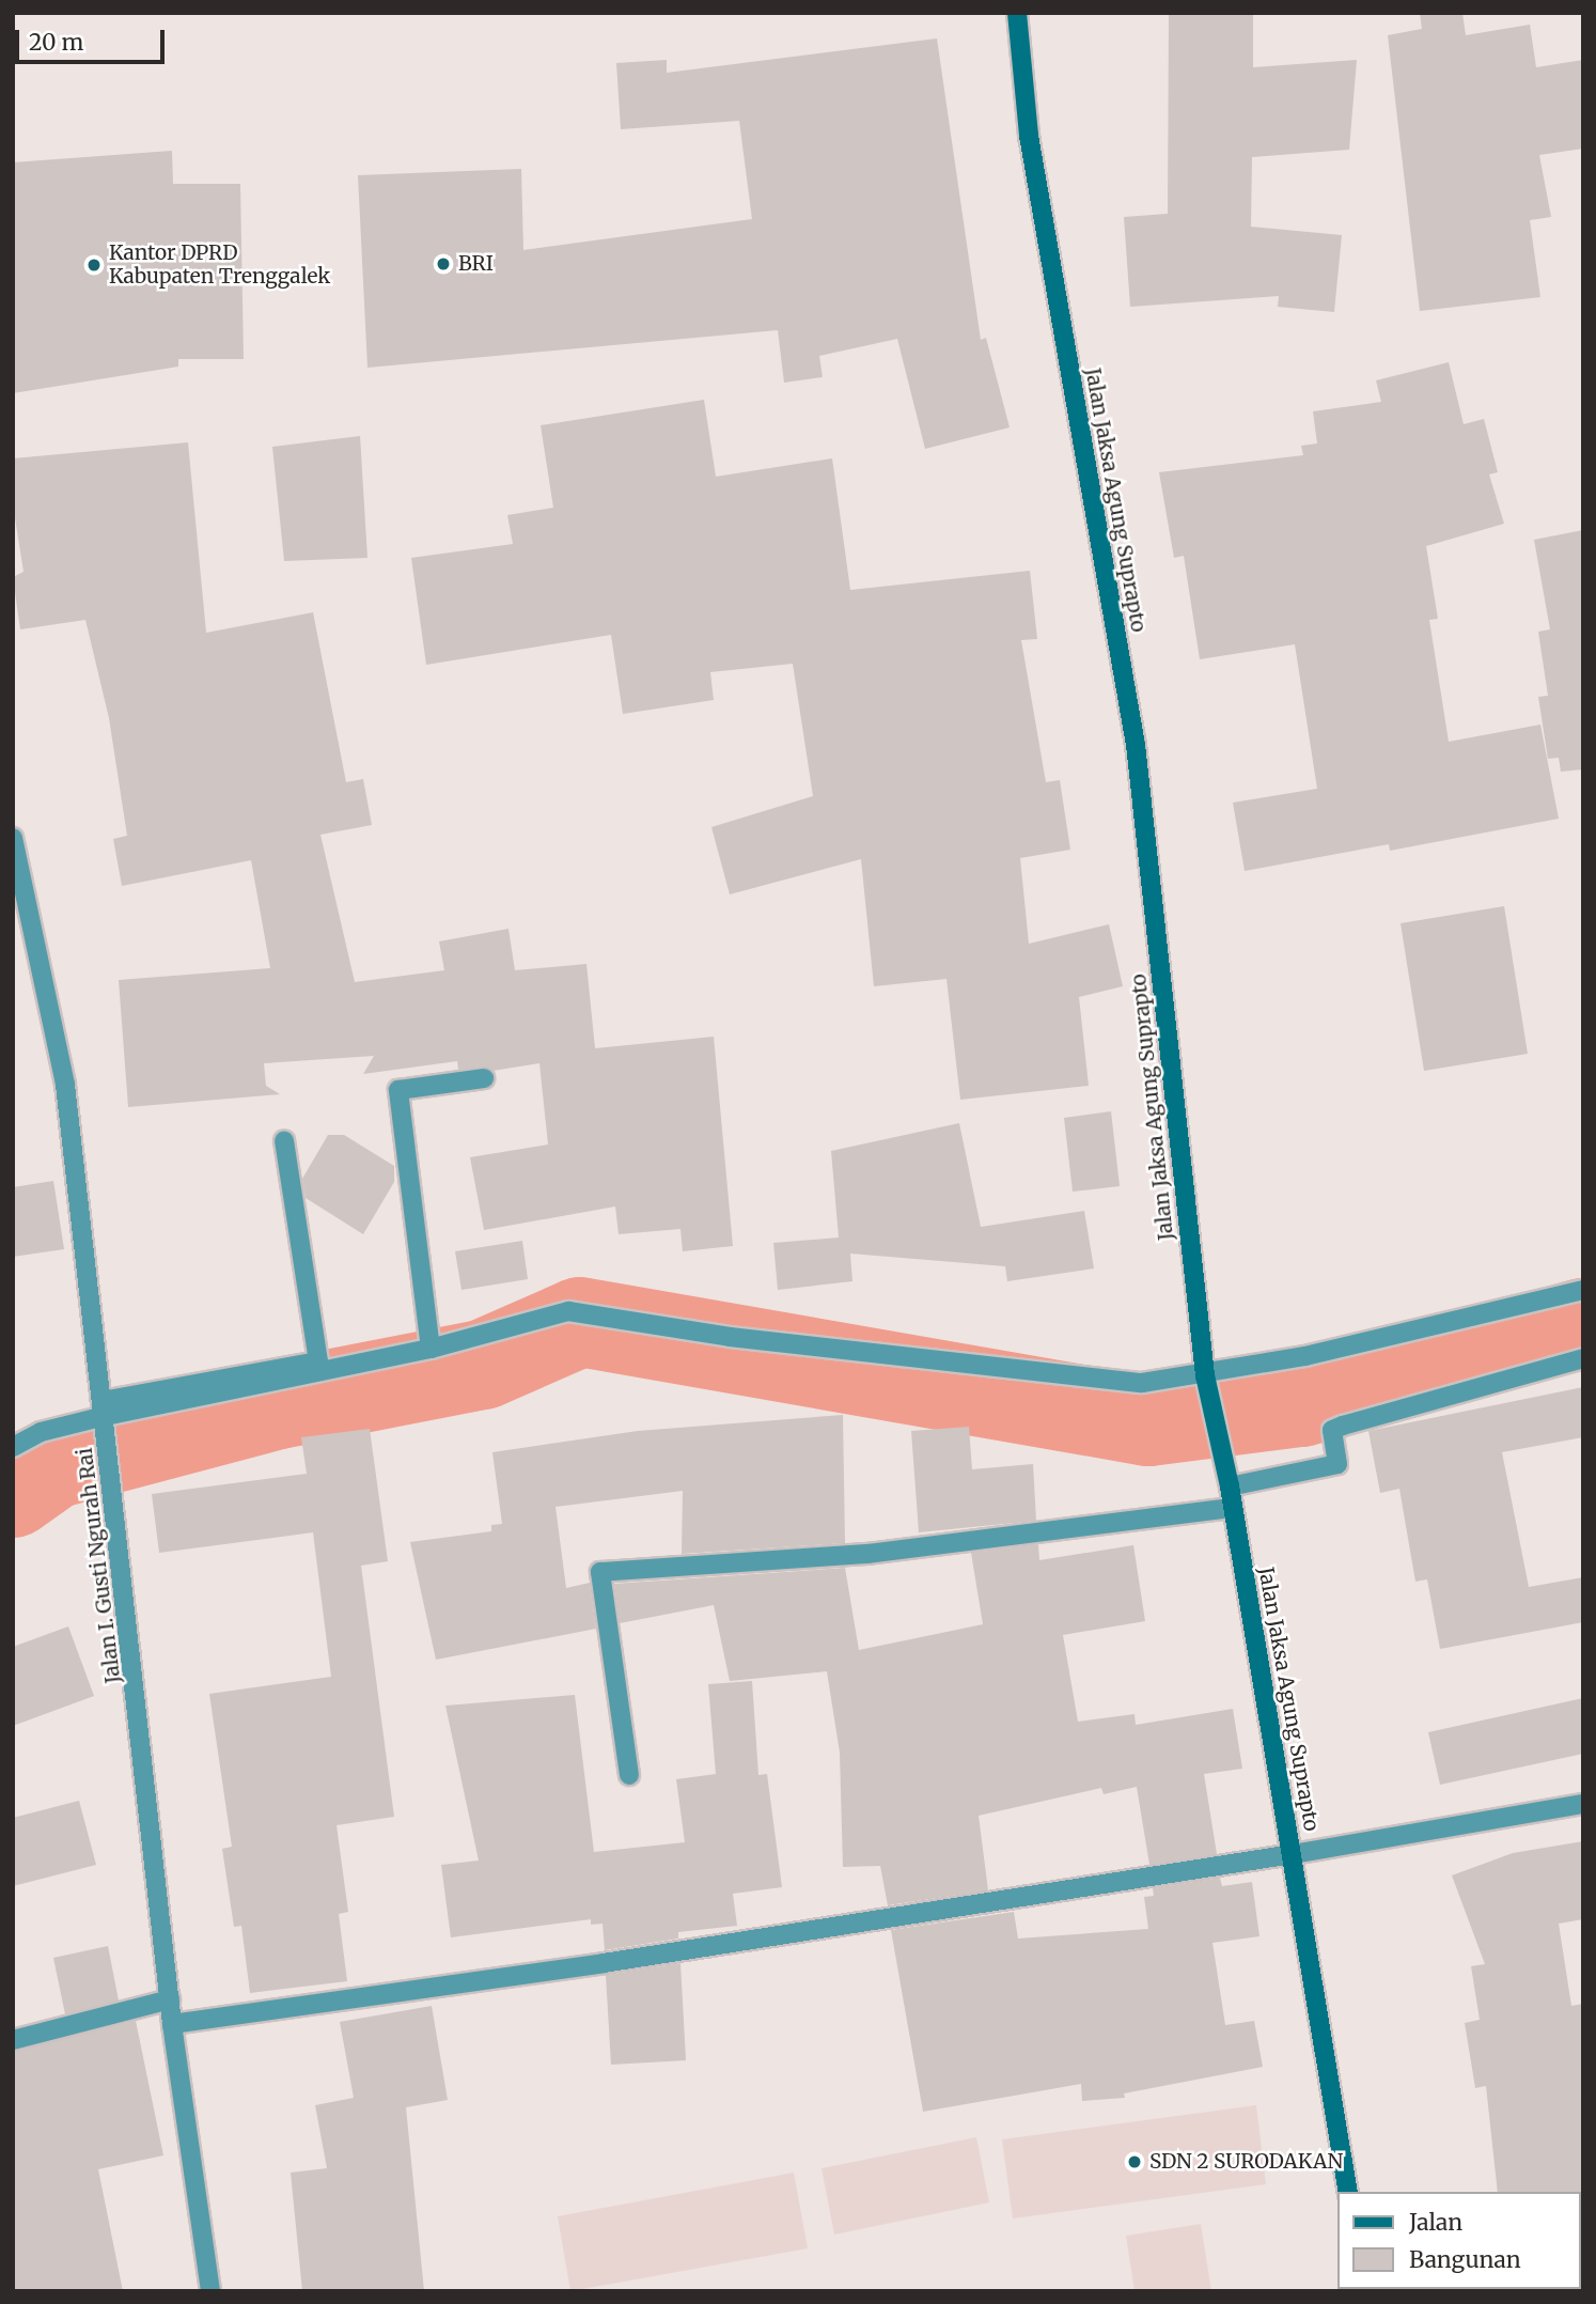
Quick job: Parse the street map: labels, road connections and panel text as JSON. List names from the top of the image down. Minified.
{"streets":{"main road":["Jalan Jaksa Agung Suprapto"],"street":["Jalan I. Gusti Ngurah Rai"]},"places":["BRI","Kantor DPRD Kabupaten Trenggalek","SDN 2 SURODAKAN"],"legend":["Jalan","Bangunan"],"scale_bar":"20 m"}
